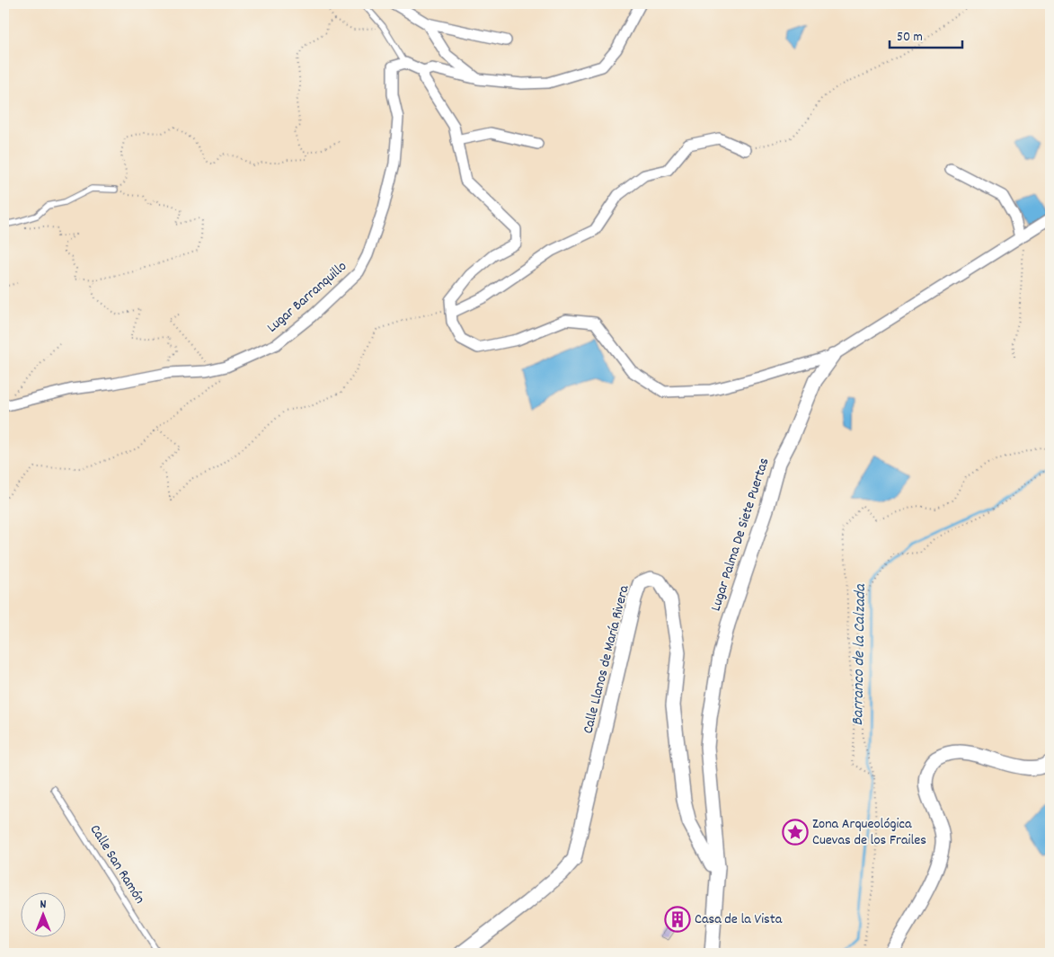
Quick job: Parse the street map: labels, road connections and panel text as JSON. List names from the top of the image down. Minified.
{"streets":{"street":["Lugar Barranquillo","Lugar Palma De Siete Puertas","Calle Llanos de María Rivera"],"lane":["Calle San Ramón"]},"crossings":[["Lugar Palma De Siete Puertas","Calle Llanos de María Rivera"]],"water":["Barranco de la Calzada"],"places":{"place":["Zona Arqueológica Cuevas de los Frailes"],"building":["Casa de la Vista"]},"scale_bar":"50 m","north":"top"}
